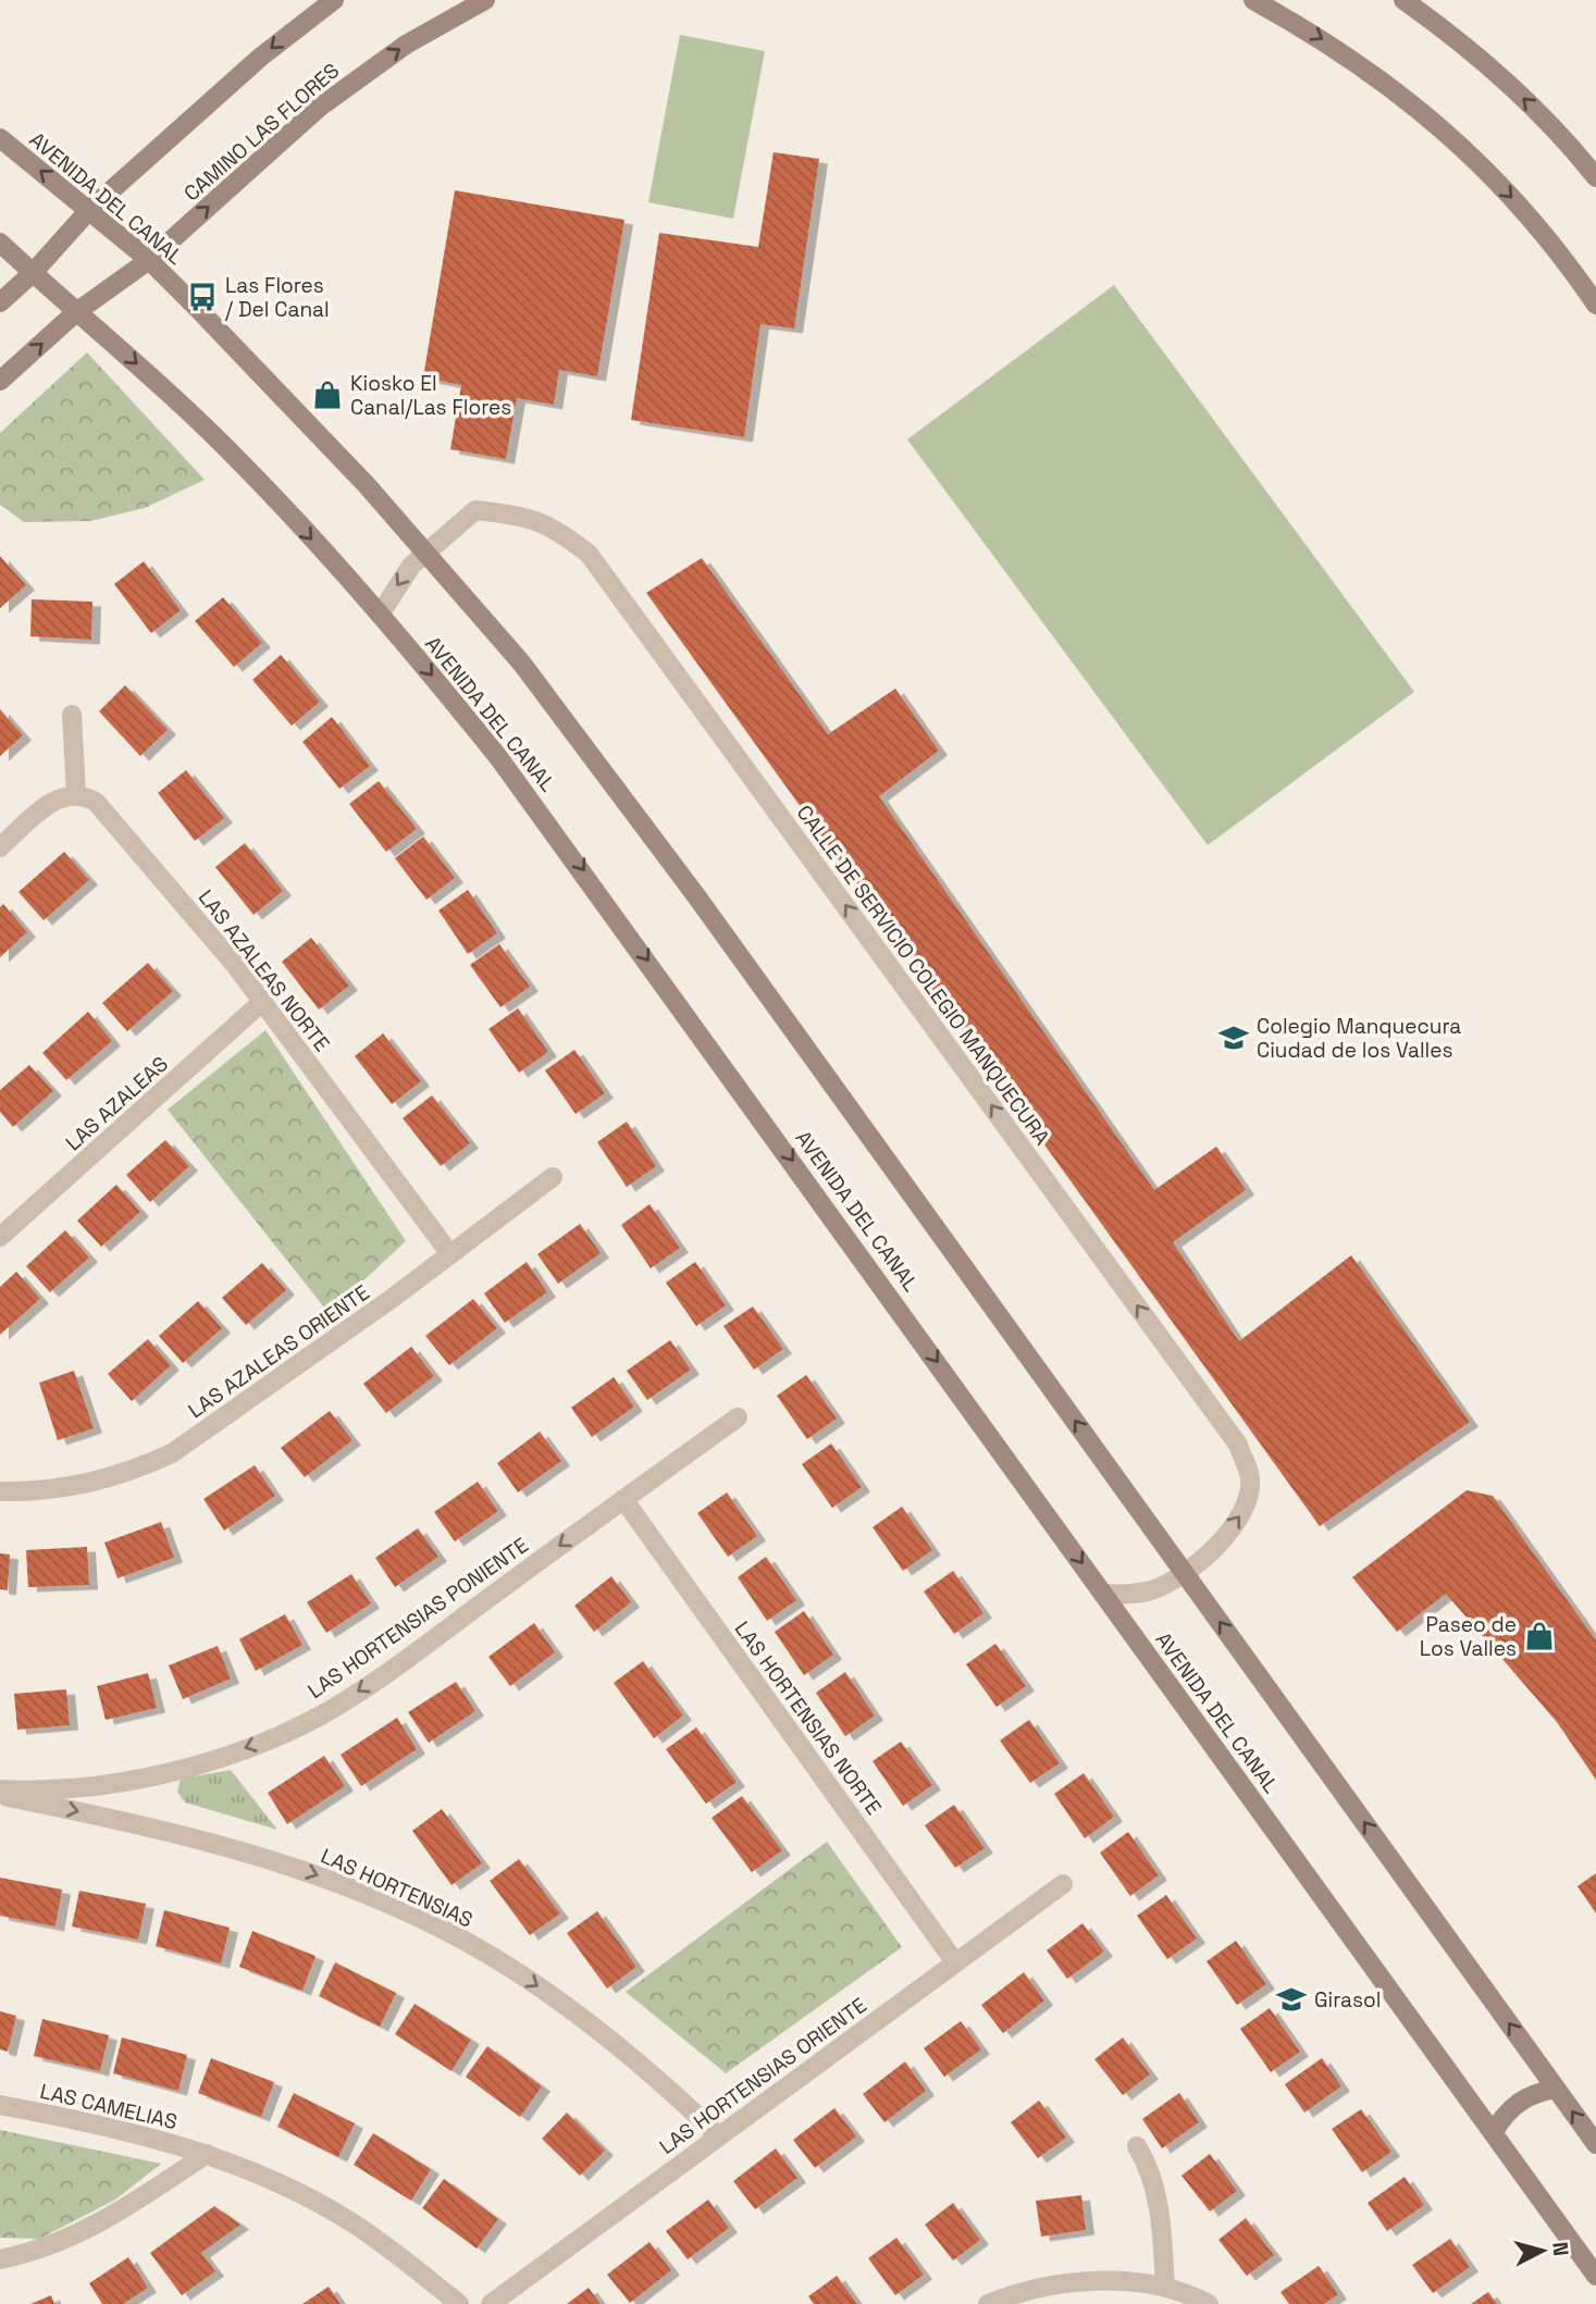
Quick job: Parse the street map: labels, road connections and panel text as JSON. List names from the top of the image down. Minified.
{"streets":{"street":["CAMINO LAS FLORES","AVENIDA DEL CANAL","LAS AZALEAS NORTE","CALLE DE SERVICIO COLEGIO MANQUECURA","LAS AZALEAS","LAS AZALEAS ORIENTE","LAS HORTENSIAS PONIENTE","LAS HORTENSIAS NORTE","LAS HORTENSIAS","LAS HORTENSIAS ORIENTE","LAS CAMELIAS"]},"crossings":[["CAMINO LAS FLORES","AVENIDA DEL CANAL"],["AVENIDA DEL CANAL","CALLE DE SERVICIO COLEGIO MANQUECURA"],["LAS AZALEAS NORTE","LAS AZALEAS"],["LAS AZALEAS NORTE","LAS AZALEAS ORIENTE"],["LAS HORTENSIAS PONIENTE","LAS HORTENSIAS NORTE"],["LAS HORTENSIAS NORTE","LAS HORTENSIAS ORIENTE"],["LAS HORTENSIAS","LAS HORTENSIAS ORIENTE"]],"one_way":["CALLE DE SERVICIO COLEGIO MANQUECURA","LAS HORTENSIAS PONIENTE","LAS HORTENSIAS"],"places":{"bus stop":["Las Flores / Del Canal"],"shop":["Kiosko El Canal/Las Flores","Paseo de Los Valles"],"school or university":["Colegio Manquecura Ciudad de los Valles","Girasol"]},"north":"right"}
